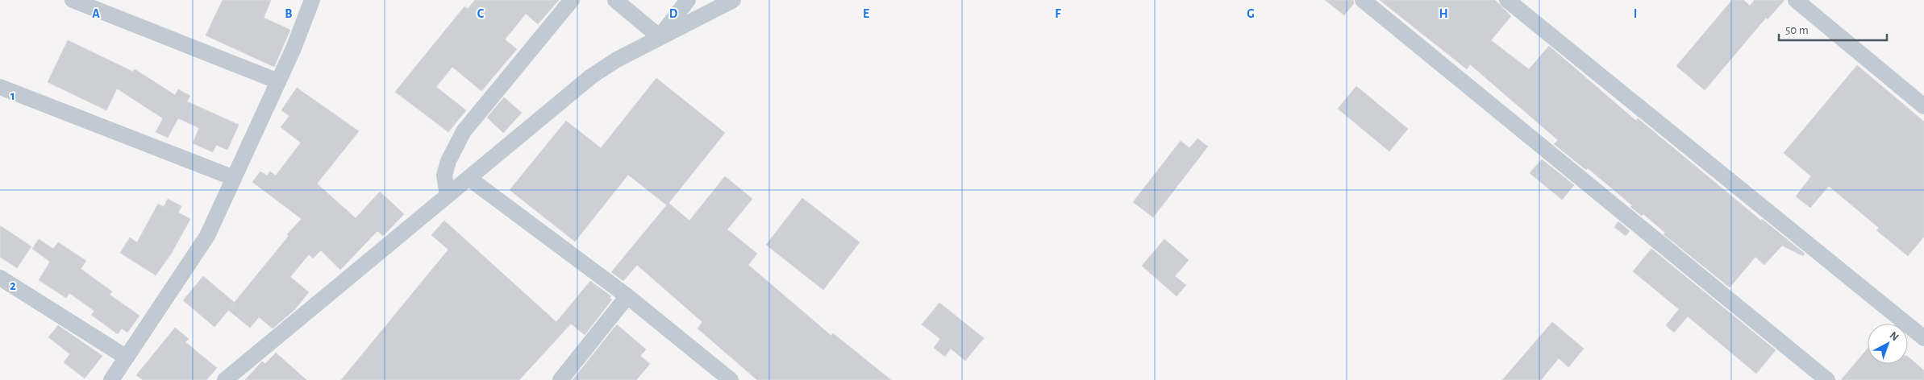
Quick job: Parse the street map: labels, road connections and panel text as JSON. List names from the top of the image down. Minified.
{"scale_bar":"50 m","north":"top right","grid":{"columns":["A","B","C","D","E","F","G","H","I"],"rows":["1","2"]}}
